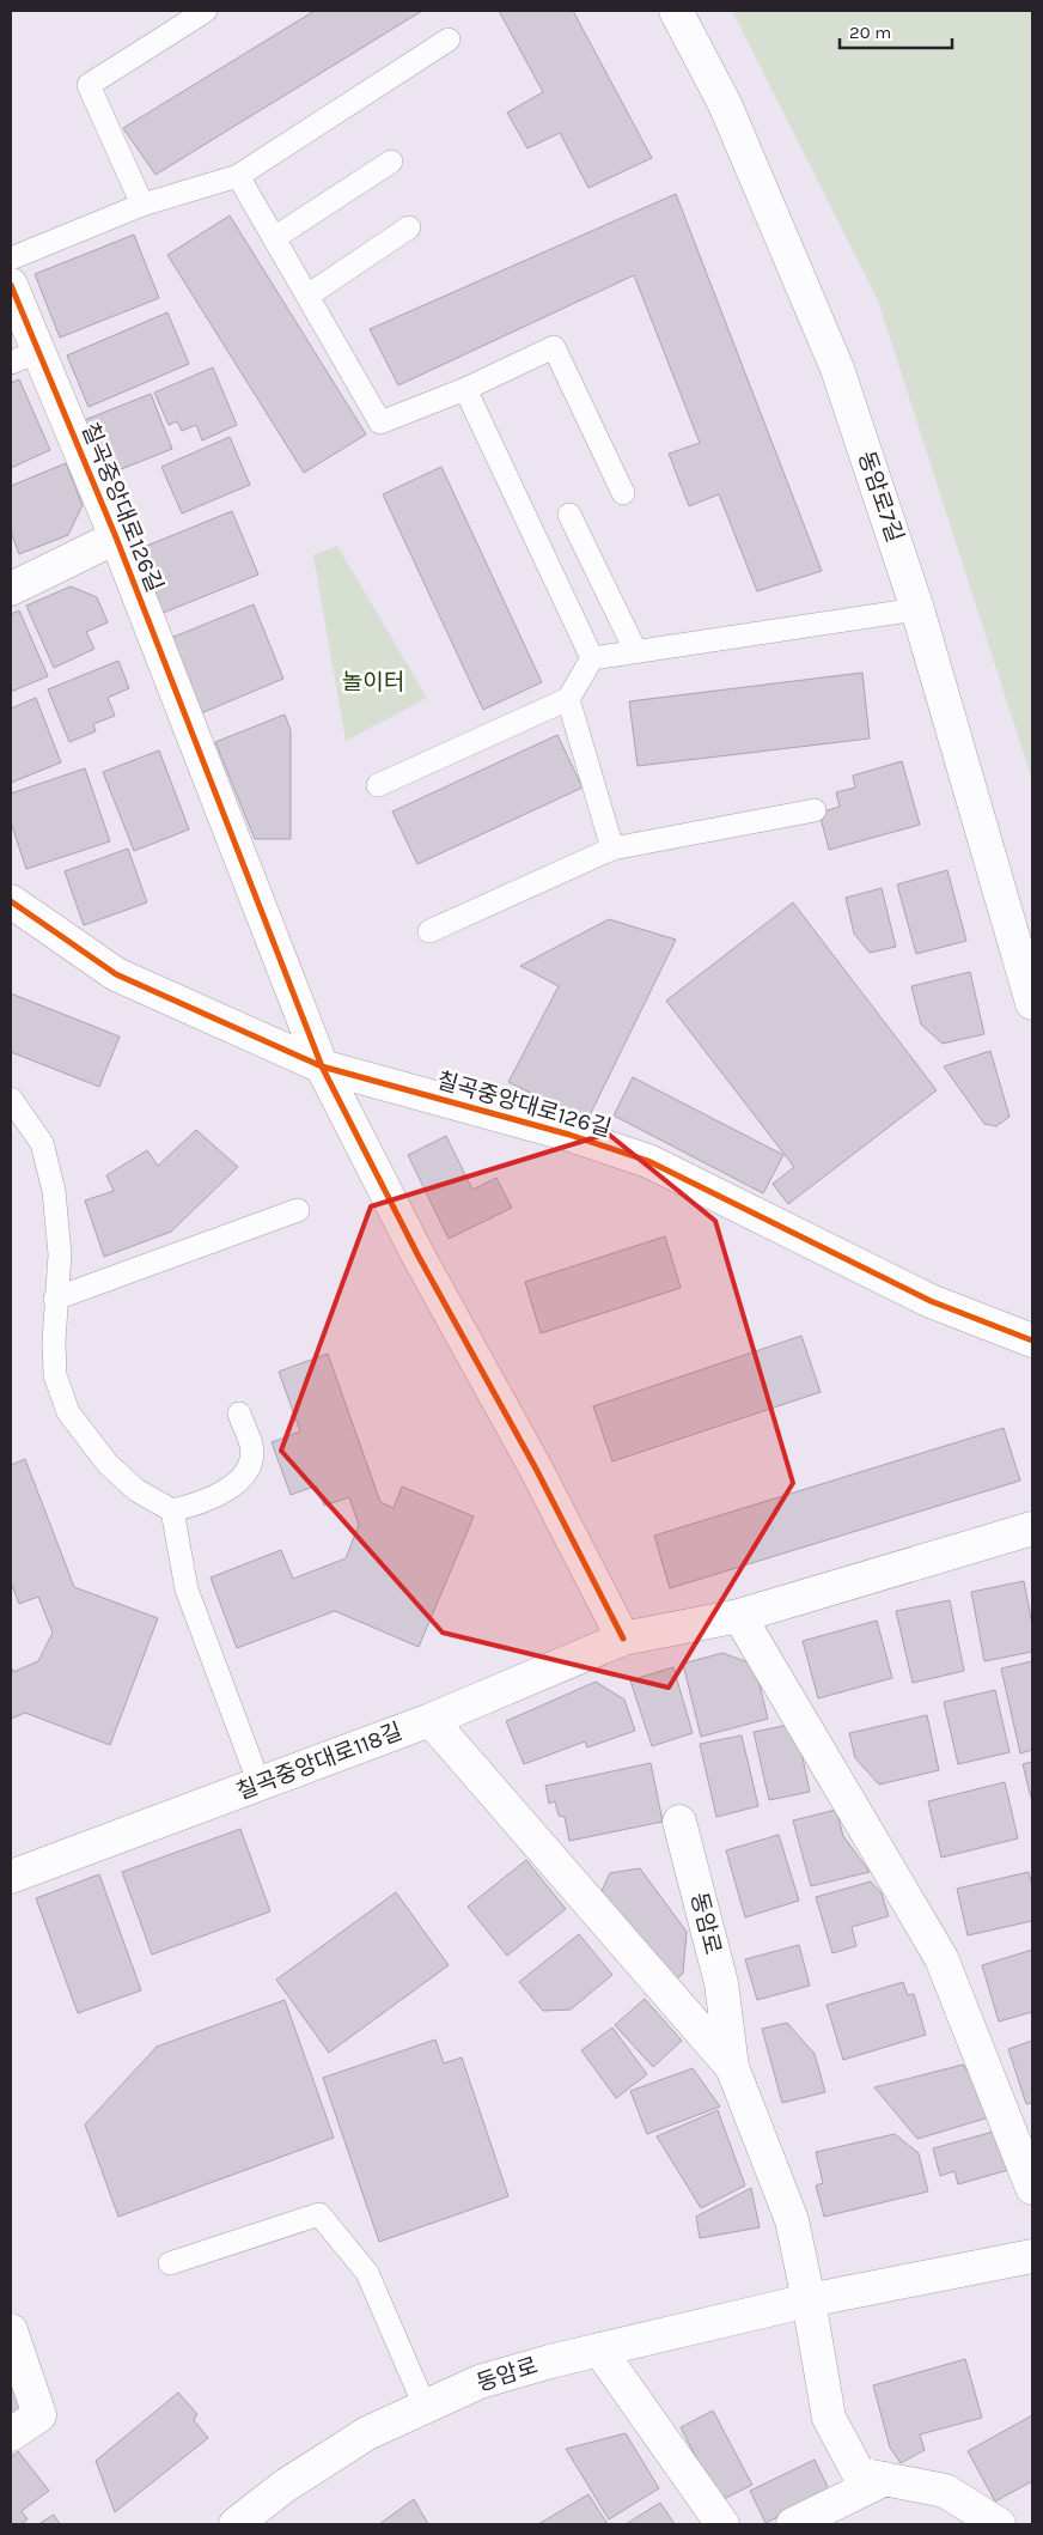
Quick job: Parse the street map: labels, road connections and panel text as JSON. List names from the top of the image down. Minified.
{"streets":{"street":["동암로7길","칠곡중앙대로126길","칠곡중앙대로118길","동암로"]},"crossings":[["칠곡중앙대로126길","칠곡중앙대로118길"]],"parks":["놀이터"],"scale_bar":"20 m"}
